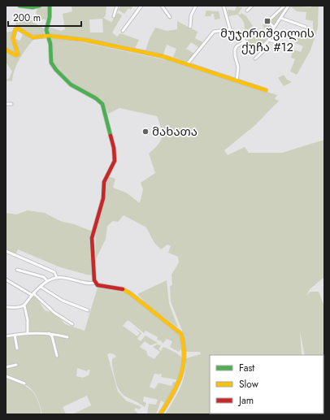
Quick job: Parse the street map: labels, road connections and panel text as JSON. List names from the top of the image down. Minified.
{"places":{"transit":["მუჯირიშვილის ქუჩა #12"],"other":["მახათა"]},"legend":["Fast","Slow","Jam"],"scale_bar":"200 m"}
